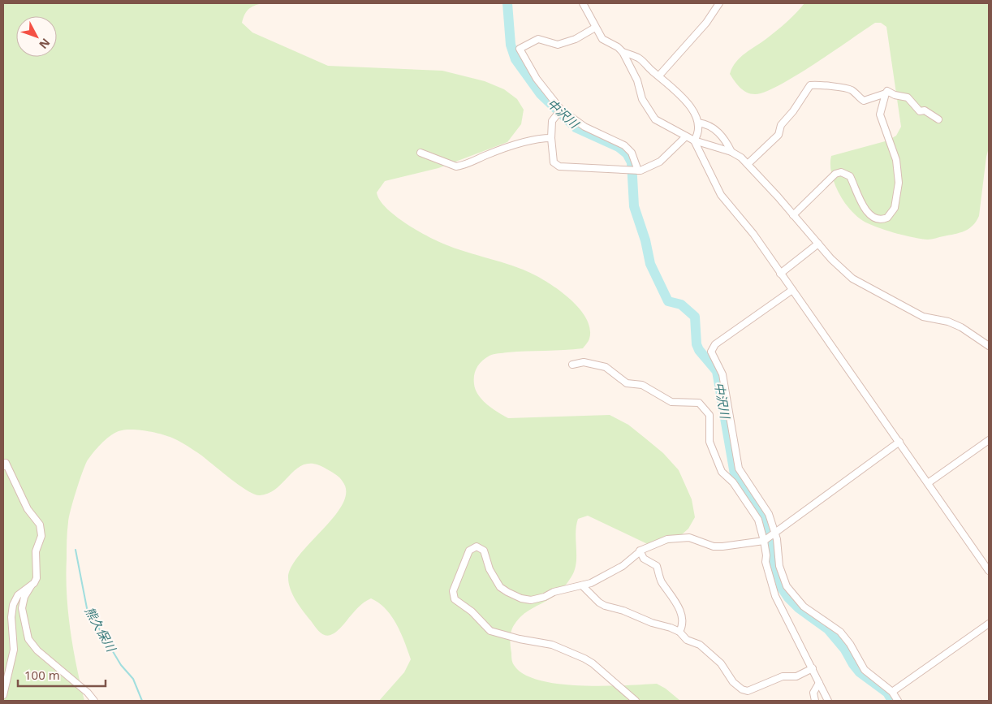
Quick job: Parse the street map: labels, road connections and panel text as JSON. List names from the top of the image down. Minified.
{"water":["中沢川","熊久保川"],"scale_bar":"100 m","north":"bottom right"}
